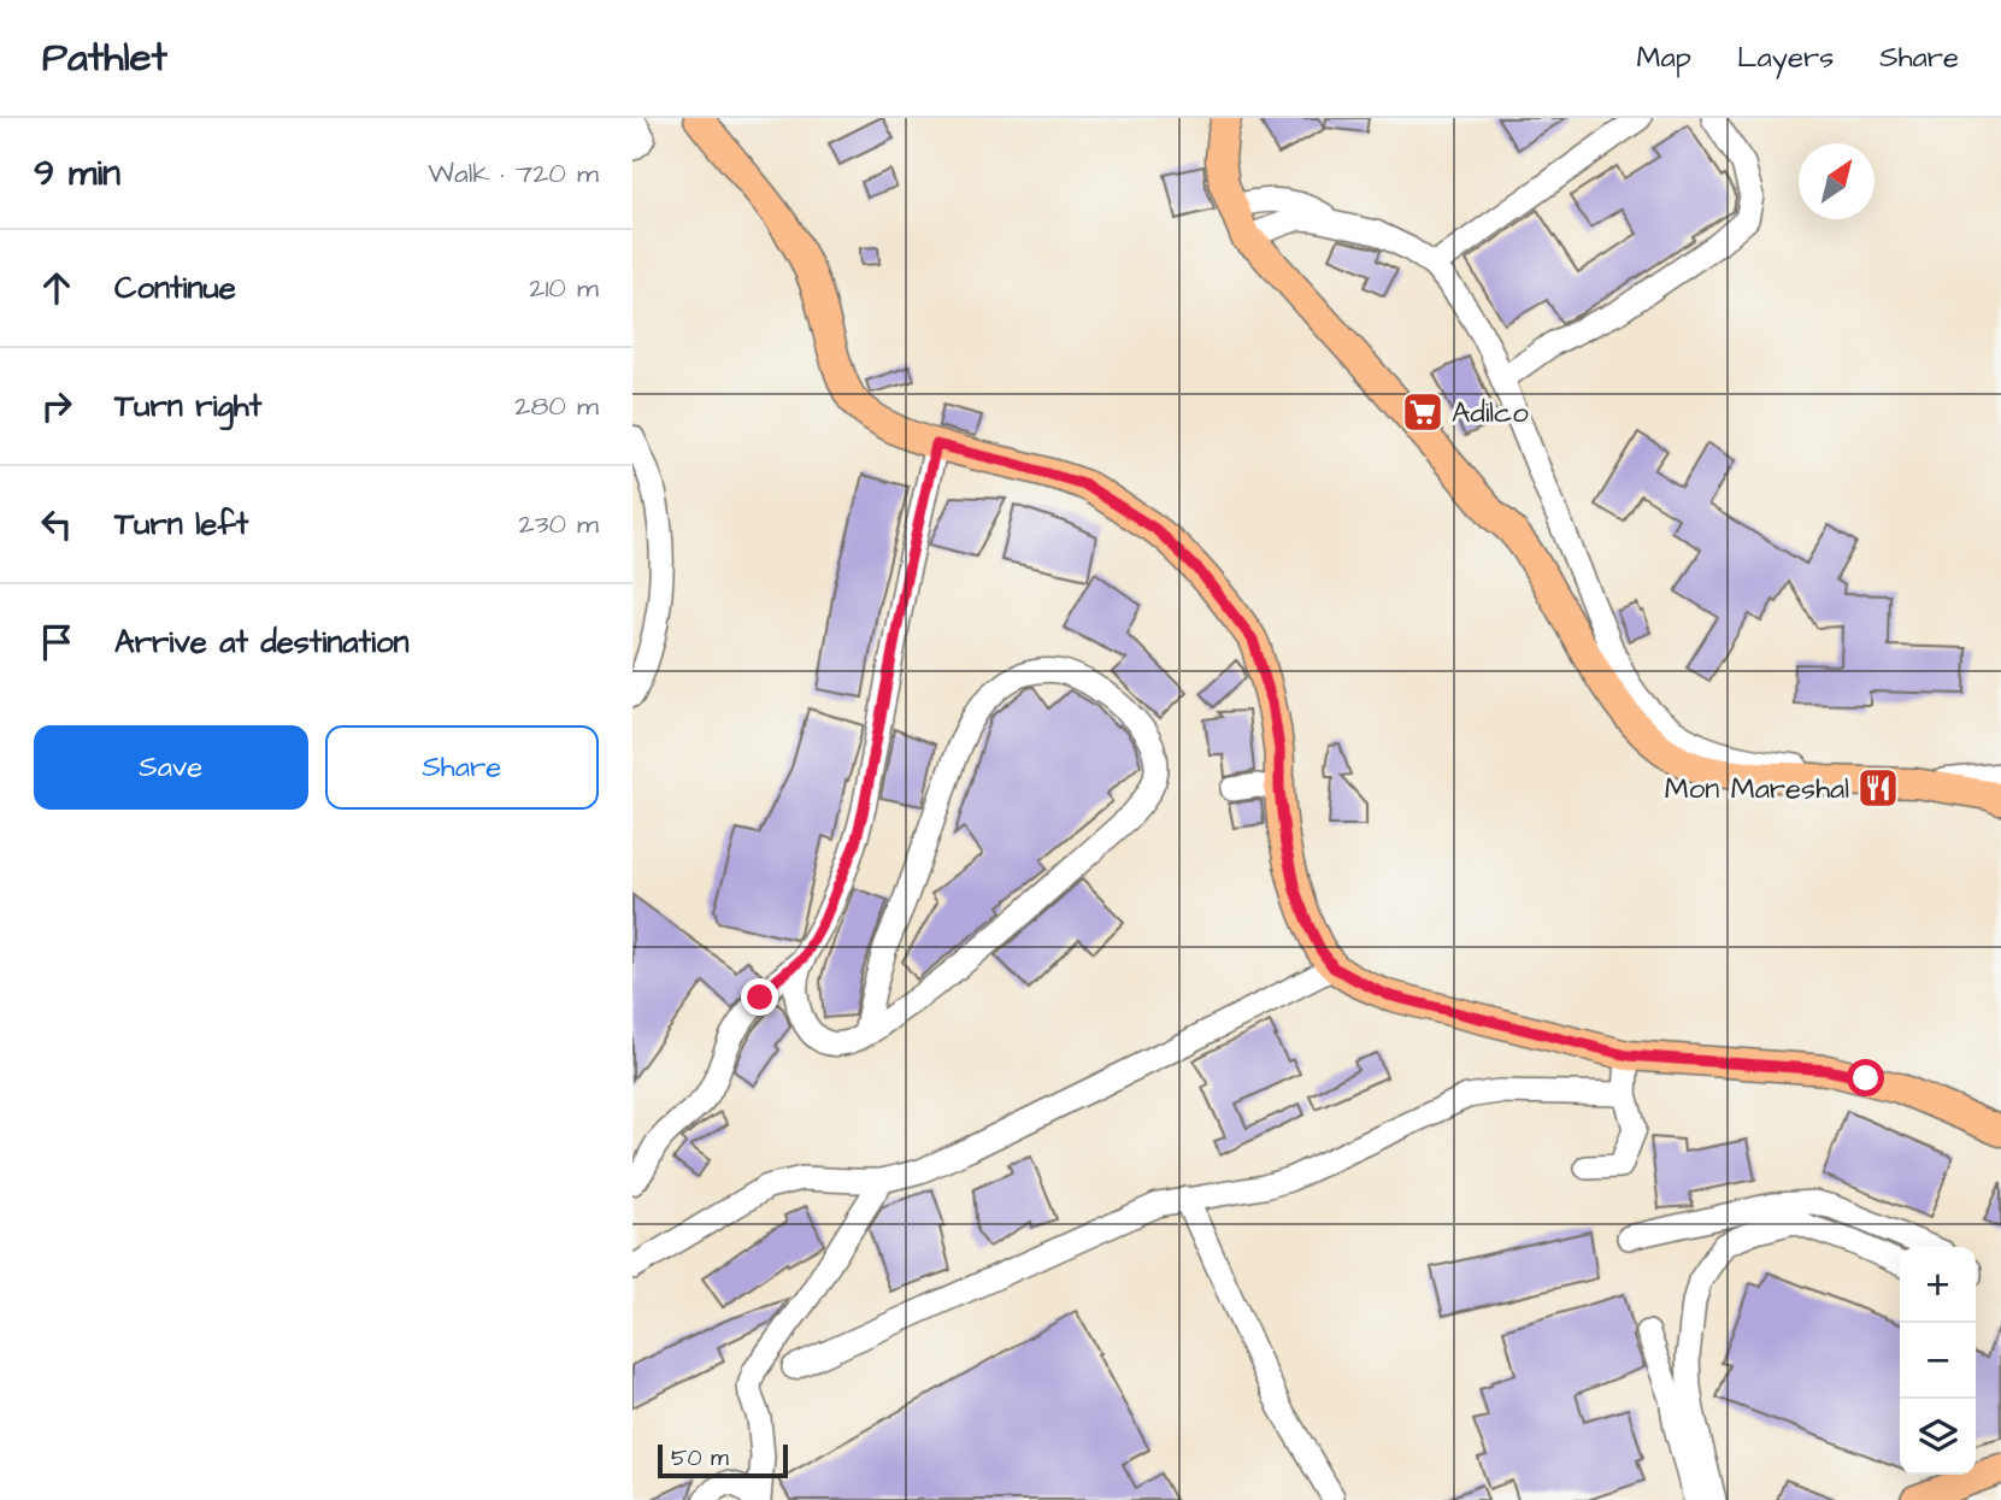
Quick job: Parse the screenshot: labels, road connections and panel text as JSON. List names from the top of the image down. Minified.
{"places":{"supermarket":["Adilco"],"restaurant":["Mon Mareshal"]},"scale_bar":"50 m","north":"top right","page":{"header":"Pathlet","nav":["Map","Layers","Share"],"heading":["9 min","Walk · 720 m"],"list":[["Continue","210 m"],["Turn right","280 m"],["Turn left","230 m"],"Arrive at destination"],"buttons":["Save","Share"],"map_buttons":["+","−"],"scale":"50 m"}}
